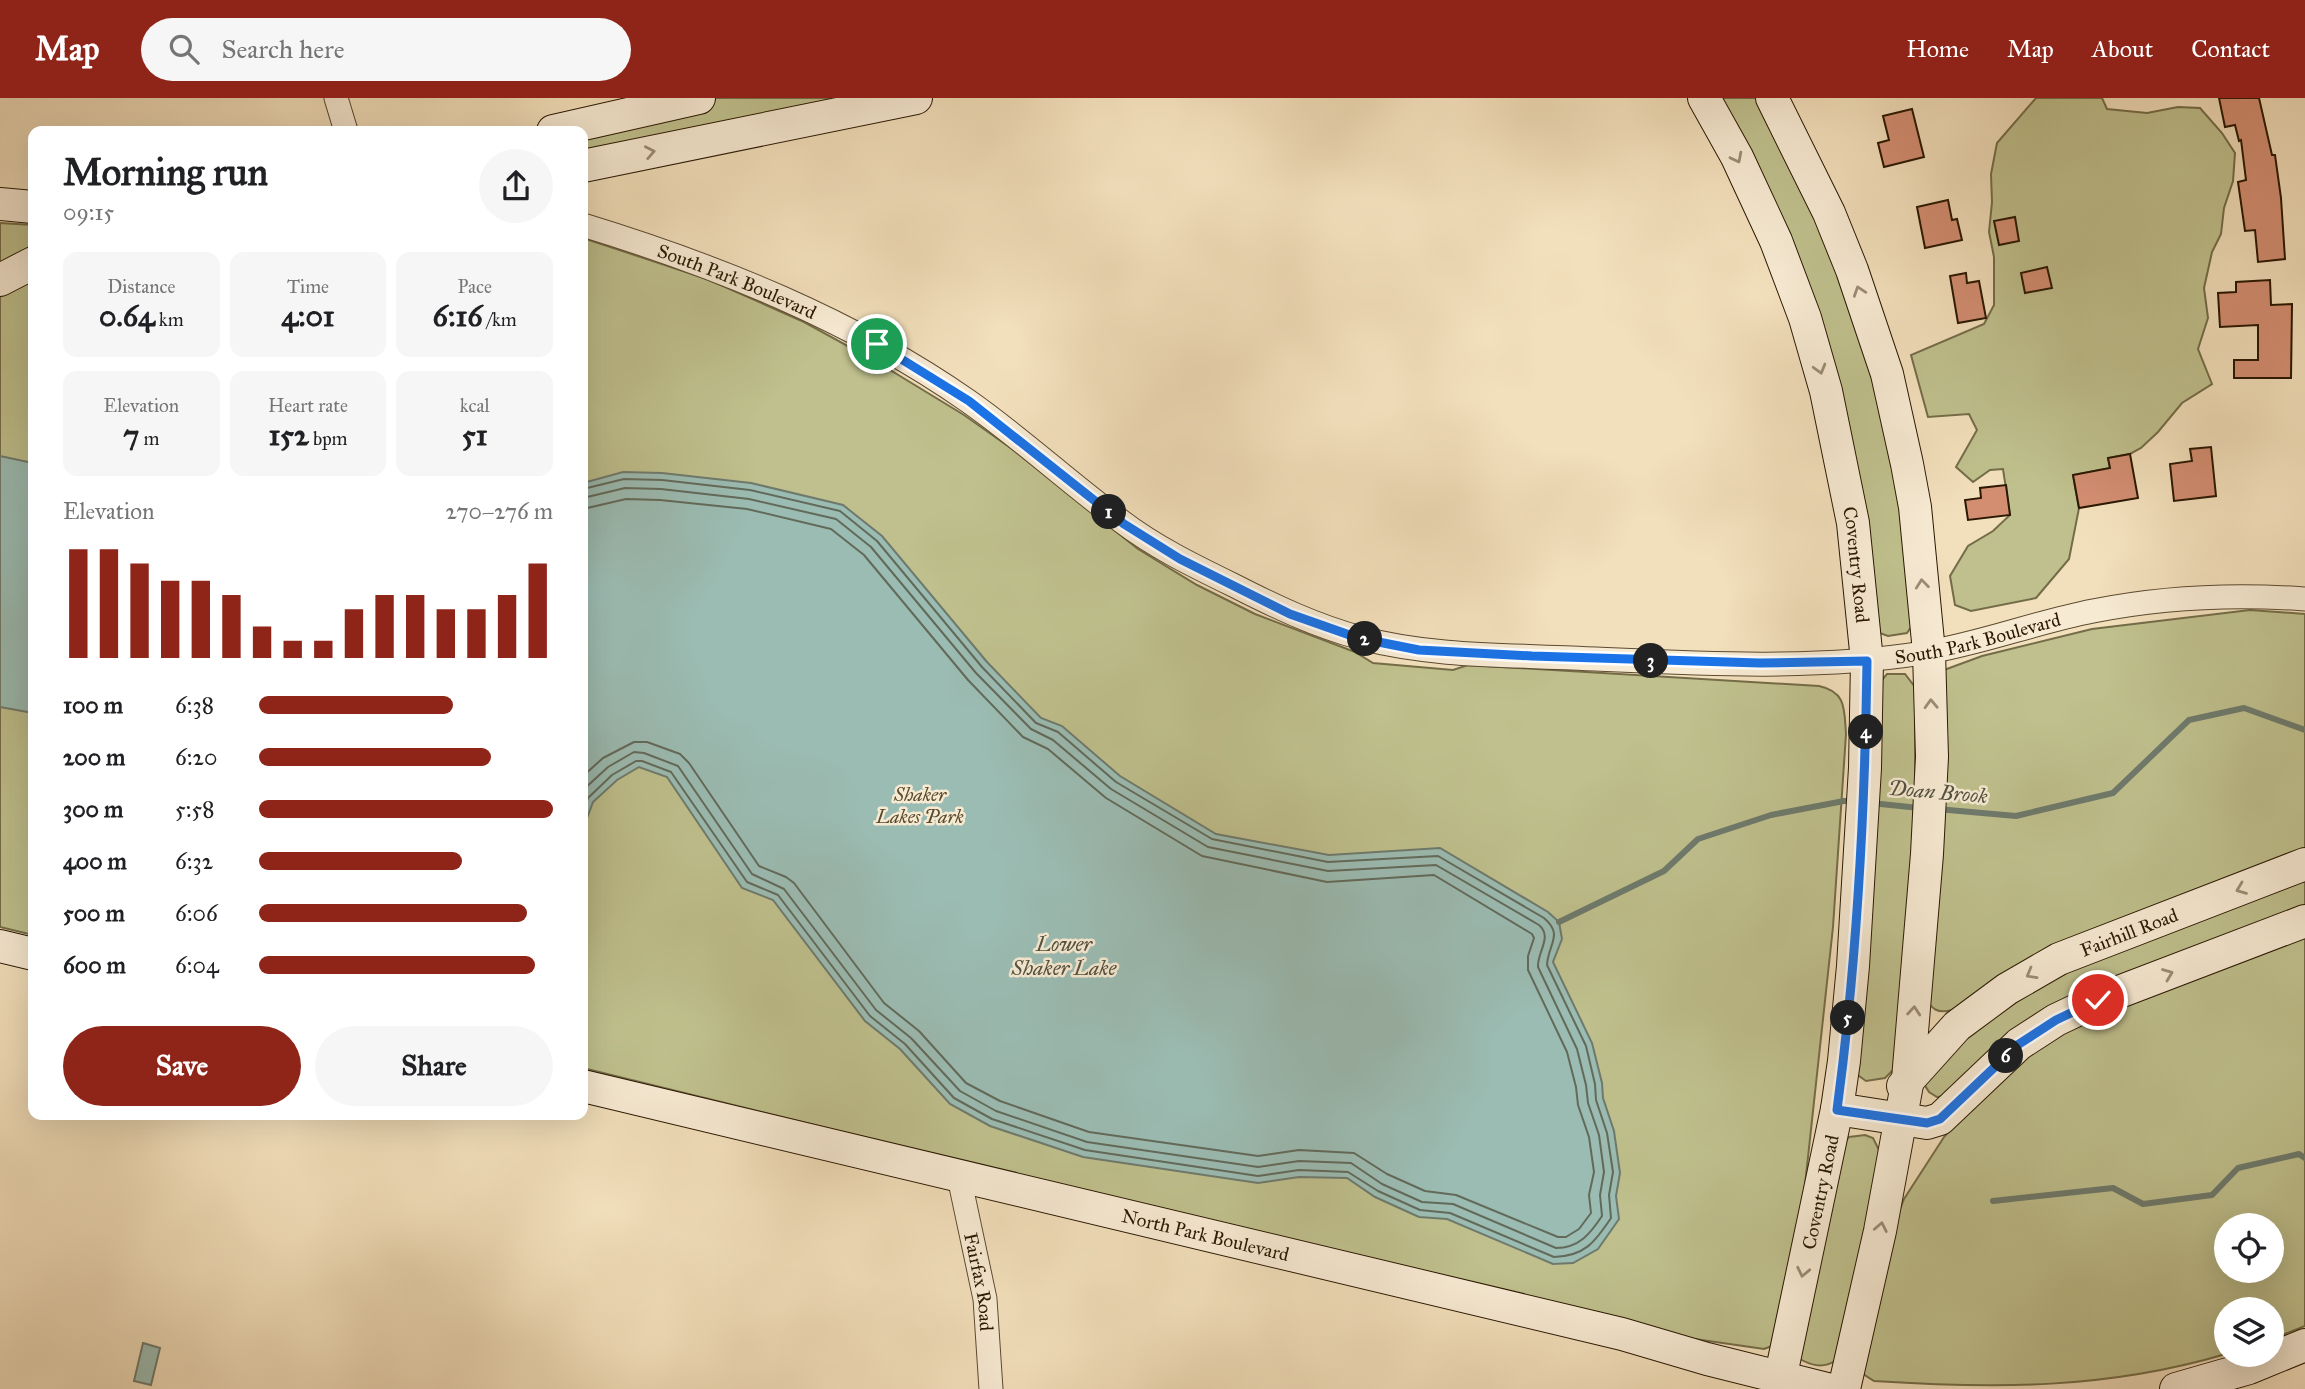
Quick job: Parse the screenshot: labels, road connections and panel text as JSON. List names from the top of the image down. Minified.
{"streets":{"street":["South Park Boulevard","Coventry Road","Fairhill Road","North Park Boulevard","Fairfax Road"]},"crossings":[["South Park Boulevard","Coventry Road"],["Coventry Road","North Park Boulevard"],["North Park Boulevard","Fairfax Road"]],"water":["Doan Brook","Lower Shaker Lake"],"parks":["Shaker Lakes Park"],"page":{"header":"Map","search":"Search here","nav":["Home","Map","About","Contact"],"heading":["Morning run","09:15"],"stats":[["Distance","0.64 km"],["Time","4:01"],["Pace","6:16 /km"],["Elevation","7 m"],["Heart rate","152 bpm"],["kcal","51"]],"chart":["Elevation","270–276 m"],"pins":["1","2","3","4","5","6"],"list":[{"name":"100 m","note":"6:38"},{"name":"200 m","note":"6:20"},{"name":"300 m","note":"5:58"},{"name":"400 m","note":"6:32"},{"name":"500 m","note":"6:06"},{"name":"600 m","note":"6:04"}],"buttons":["Save","Share"]}}
